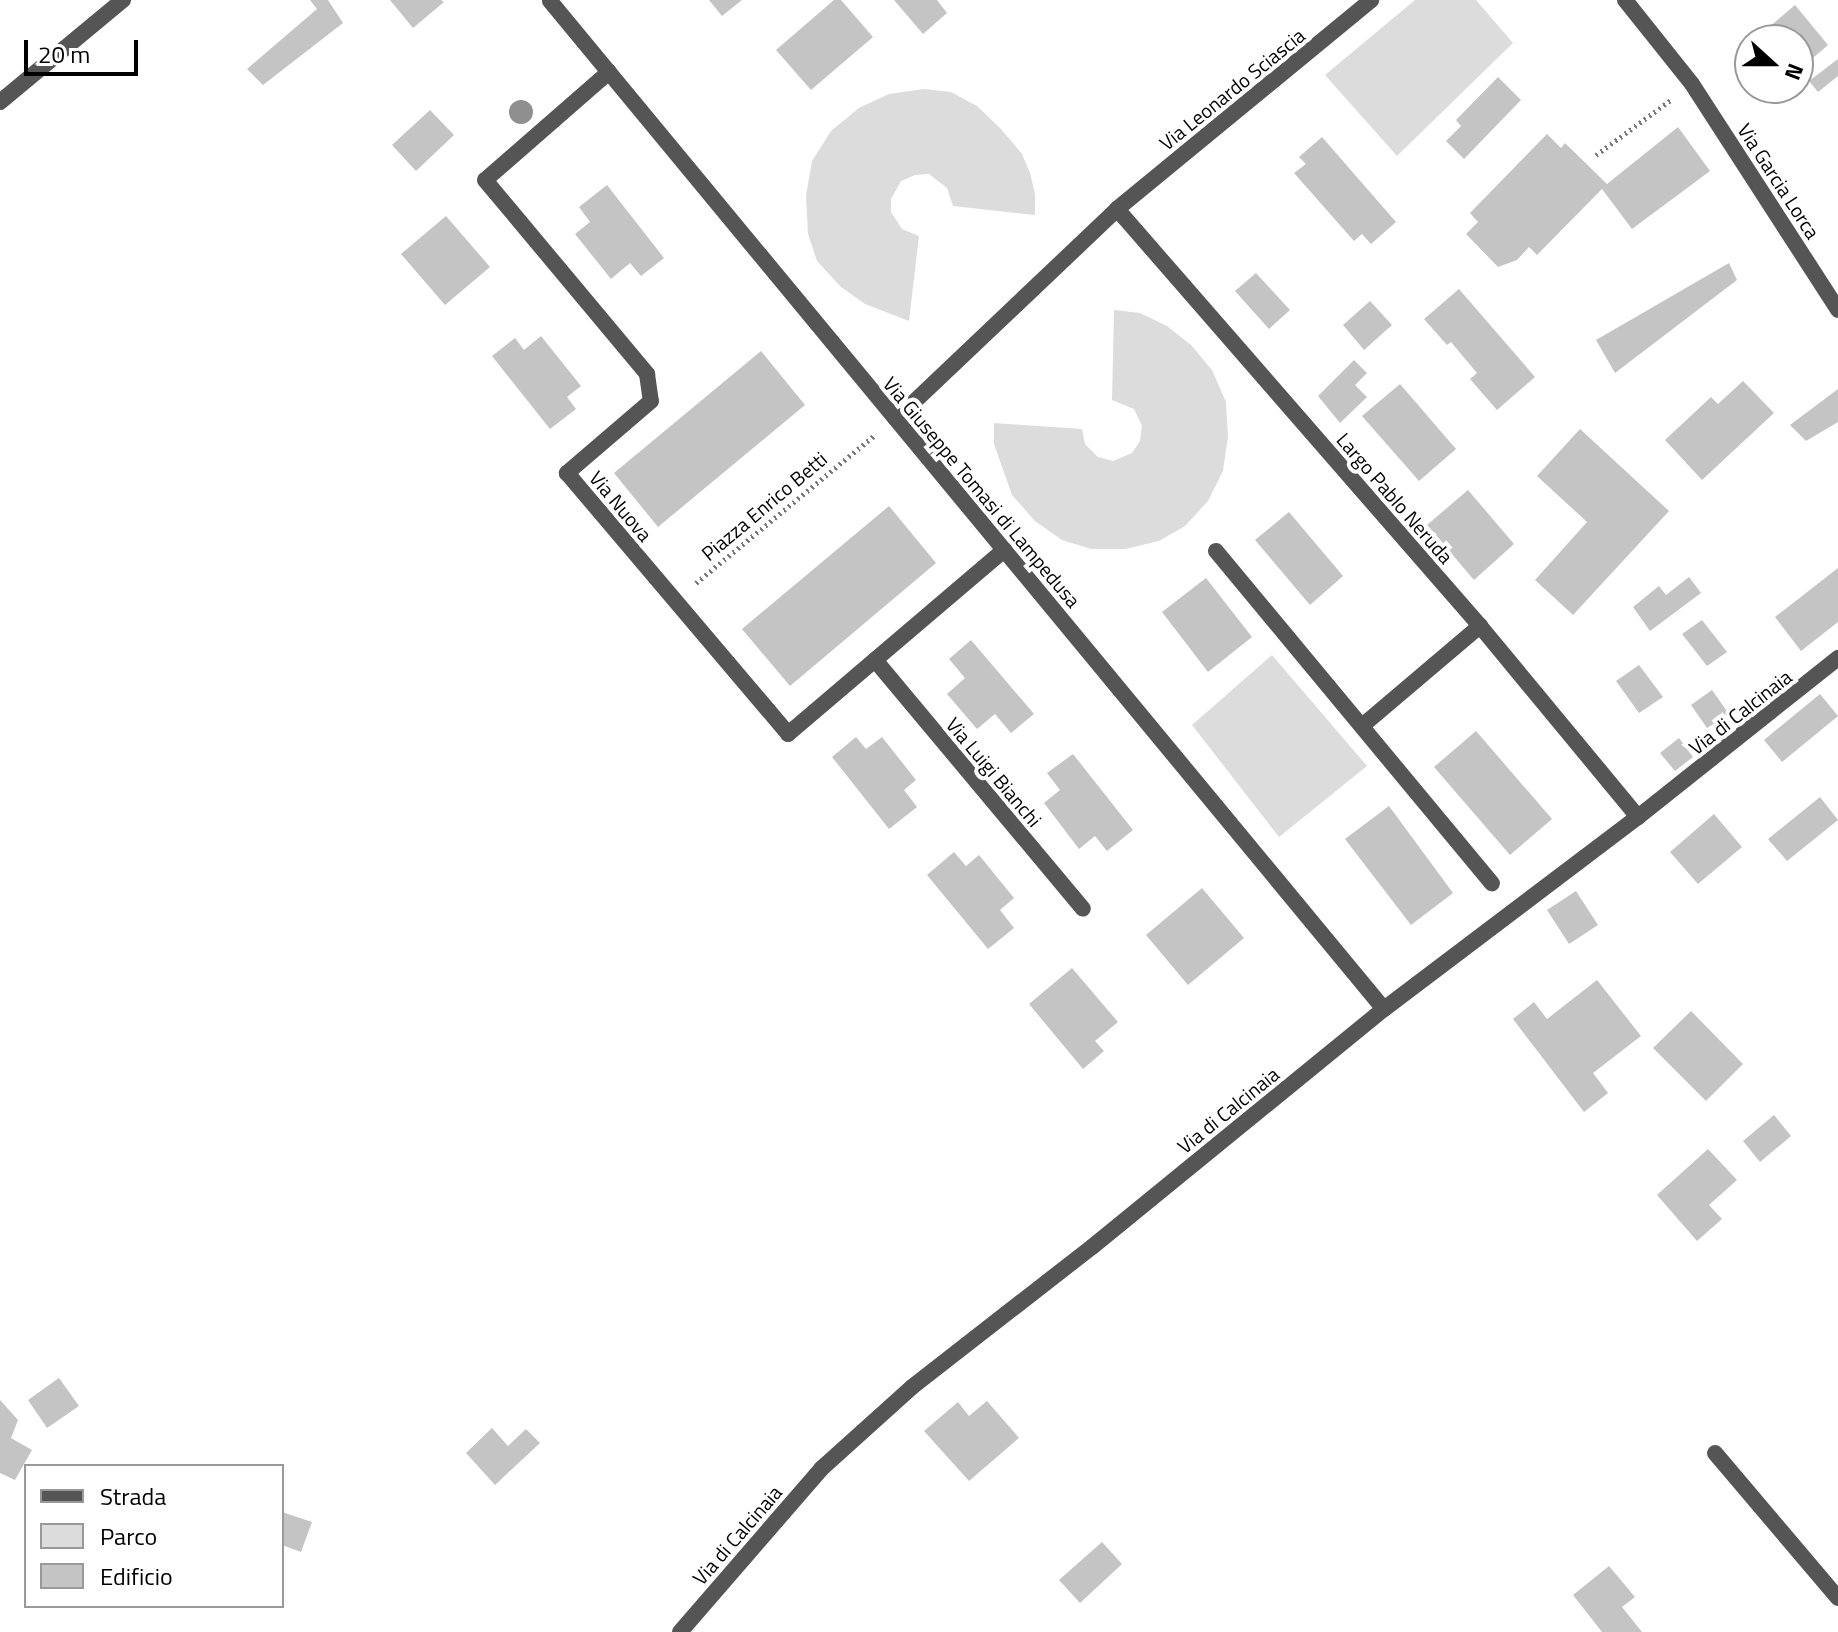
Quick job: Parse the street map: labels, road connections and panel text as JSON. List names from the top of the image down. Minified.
{"streets":{"street":["Via Leonardo Sciascia","Via Garcia Lorca","Via Giuseppe Tomasi di Lampedusa","Largo Pablo Neruda","Via Nuova","Via di Calcinaia","Via Luigi Bianchi"],"path":["Piazza Enrico Betti"]},"crossings":[["Via Leonardo Sciascia","Via Giuseppe Tomasi di Lampedusa"],["Via Leonardo Sciascia","Largo Pablo Neruda"],["Via Giuseppe Tomasi di Lampedusa","Via Nuova"],["Via Giuseppe Tomasi di Lampedusa","Via di Calcinaia"],["Largo Pablo Neruda","Via di Calcinaia"],["Via Nuova","Piazza Enrico Betti"],["Via Nuova","Via Luigi Bianchi"]],"legend":["Strada","Parco","Edificio"],"scale_bar":"20 m","north":"right"}
